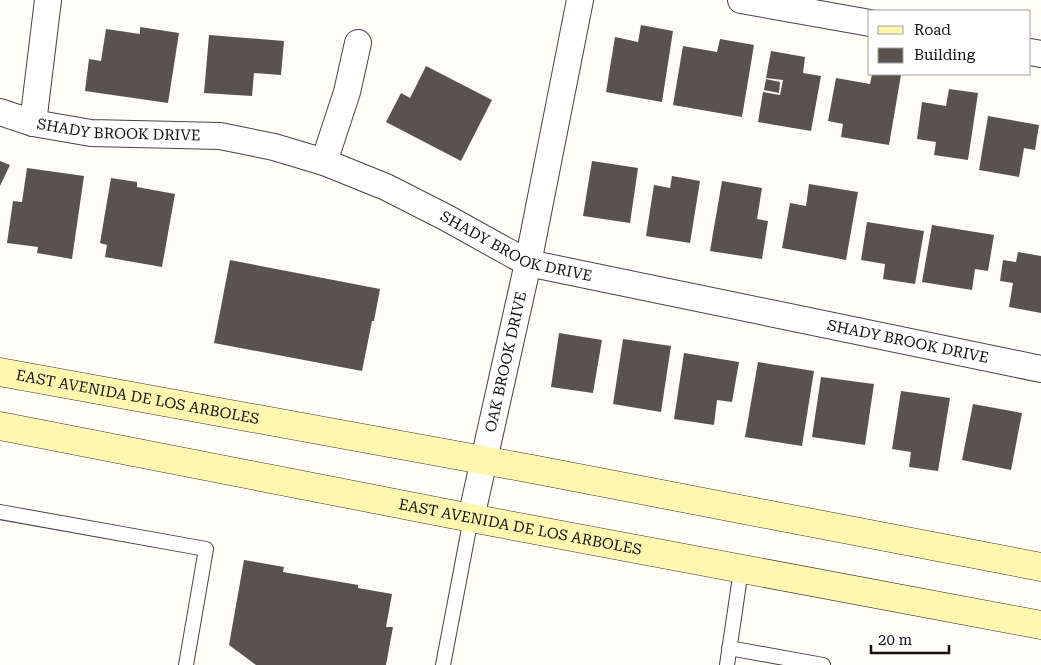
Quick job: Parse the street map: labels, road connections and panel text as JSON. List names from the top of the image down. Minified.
{"streets":{"main road":["EAST AVENIDA DE LOS ARBOLES"],"street":["SHADY BROOK DRIVE","OAK BROOK DRIVE"]},"crossings":[["SHADY BROOK DRIVE","OAK BROOK DRIVE"],["OAK BROOK DRIVE","EAST AVENIDA DE LOS ARBOLES"]],"legend":["Road","Building"],"scale_bar":"20 m"}
